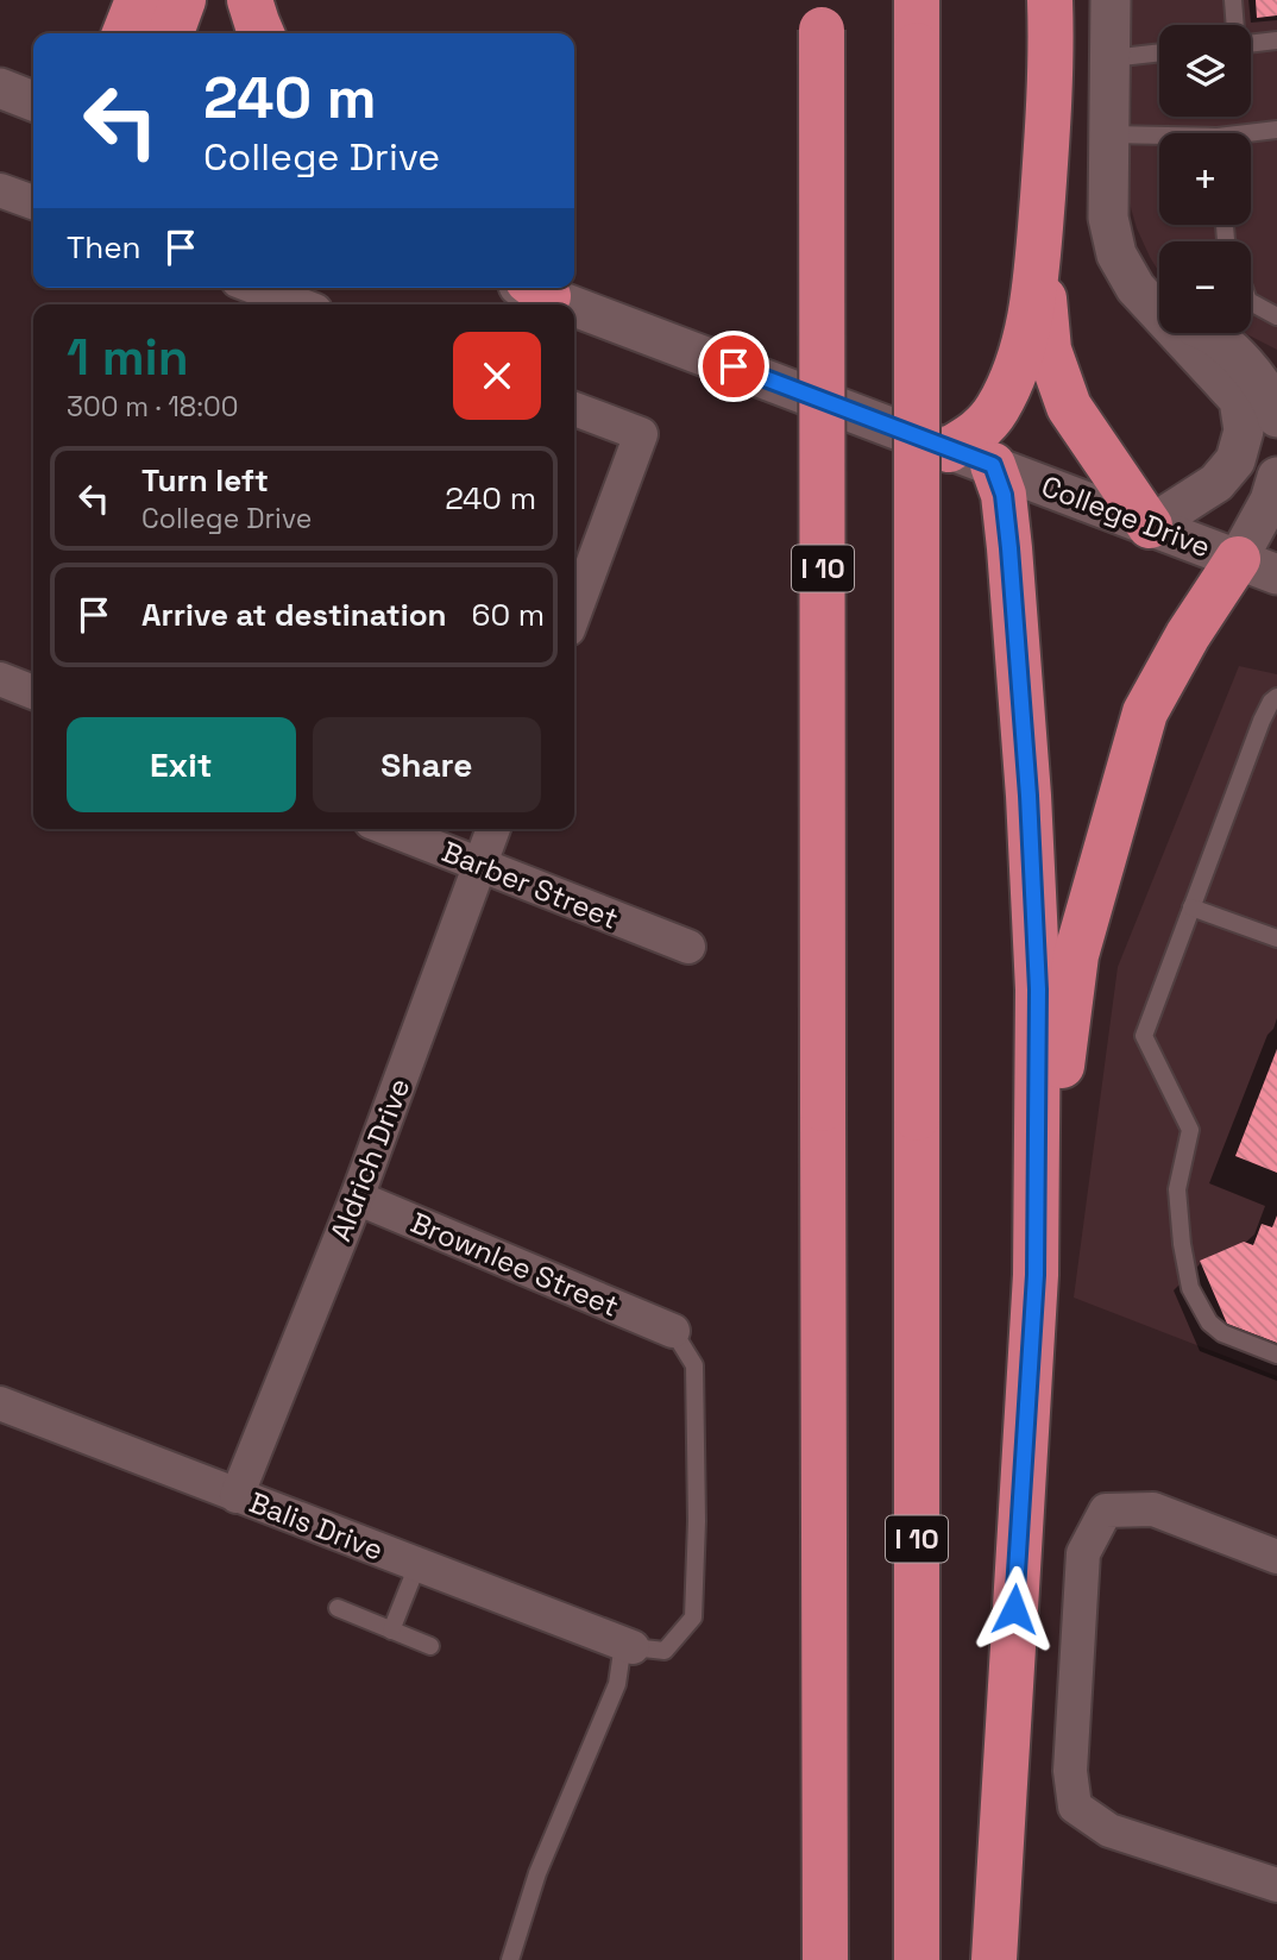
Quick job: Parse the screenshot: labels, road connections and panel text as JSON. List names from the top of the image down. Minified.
{"streets":{"highway":["I 10"],"street":["College Drive","Barber Street","Aldrich Drive","Brownlee Street","Balis Drive"]},"crossings":[["Barber Street","Aldrich Drive"],["Aldrich Drive","Brownlee Street"],["Aldrich Drive","Balis Drive"]],"page":{"map_buttons":["+","−"],"turn":["240 m","College Drive"],"then":"Then","heading":["1 min","300 m · 18:00"],"list":[{"name":"Turn left","note":"College Drive","value":"240 m"},{"name":"Arrive at destination","value":"60 m"}],"buttons":["Exit","Share"]}}
